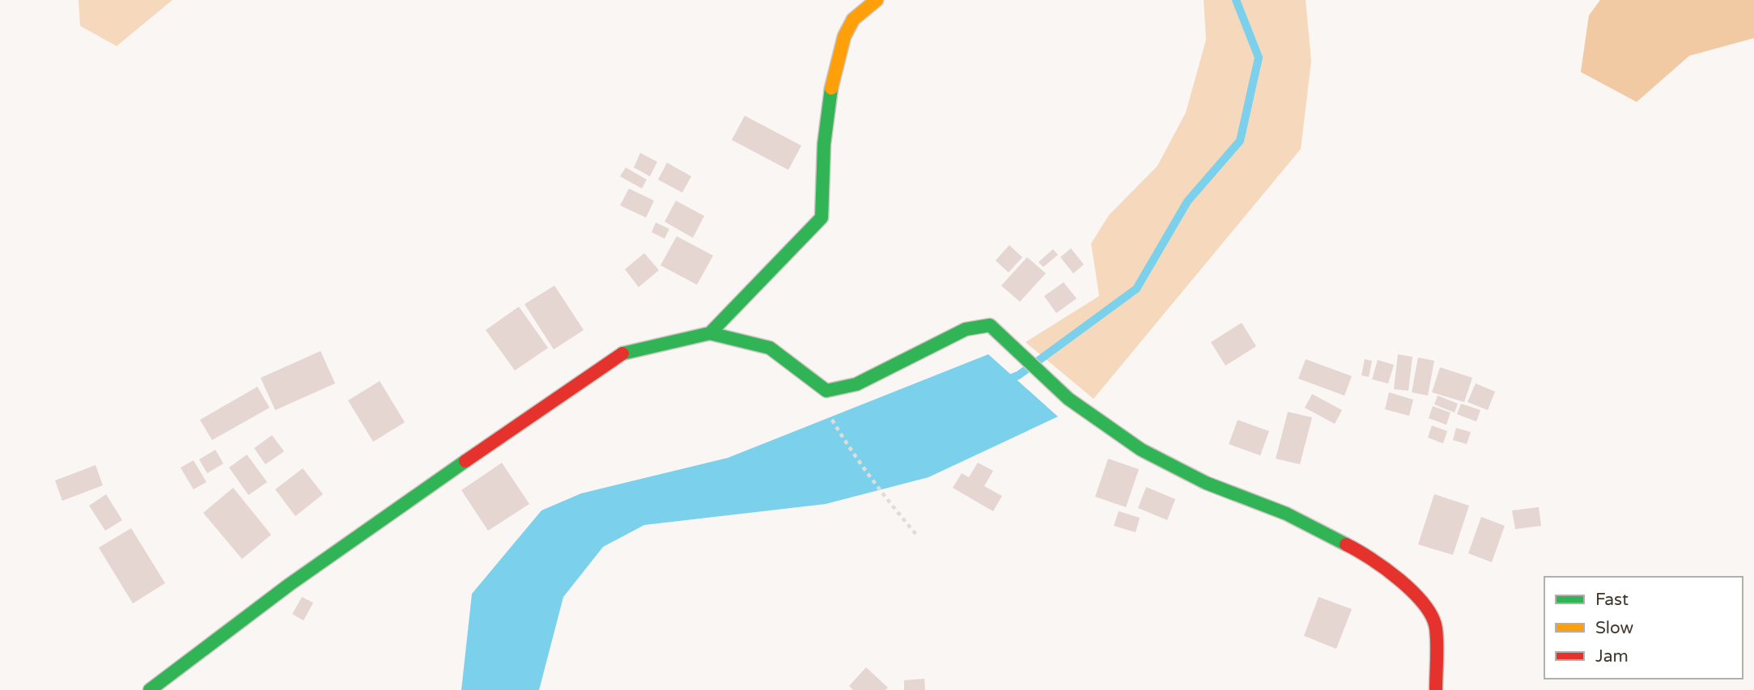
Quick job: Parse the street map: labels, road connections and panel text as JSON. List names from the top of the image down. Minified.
{"legend":["Fast","Slow","Jam"]}
